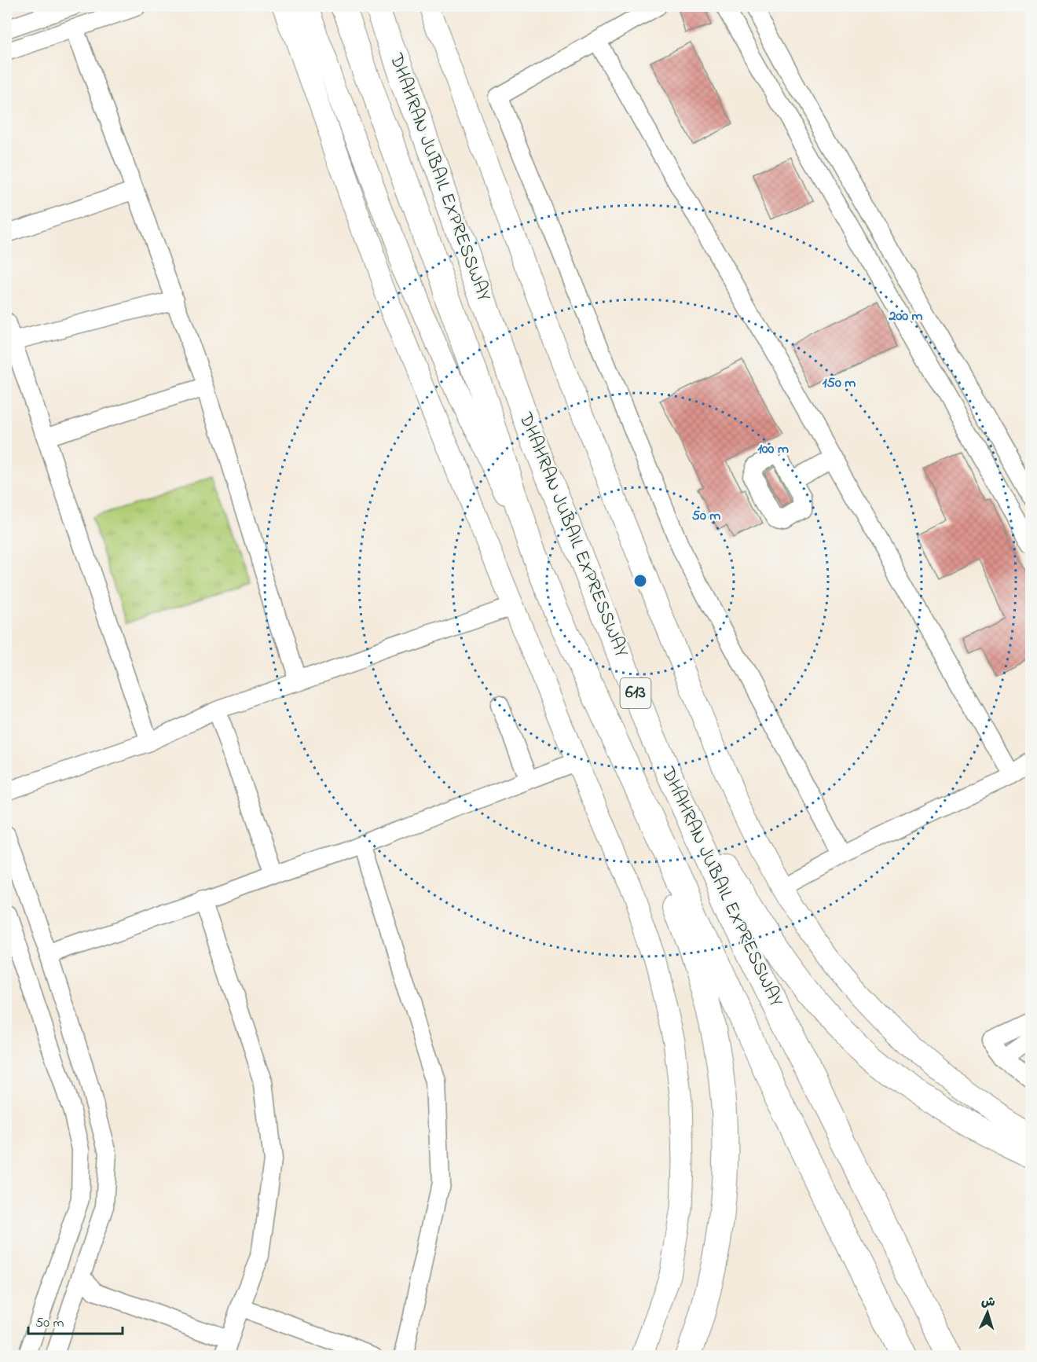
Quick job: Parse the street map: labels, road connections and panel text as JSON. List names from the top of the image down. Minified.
{"streets":{"highway":["DHAHRAN JUBAIL EXPRESSWAY","613"]},"scale_bar":"50 m","north":"top","rings":["200 m","150 m","100 m","50 m"]}
